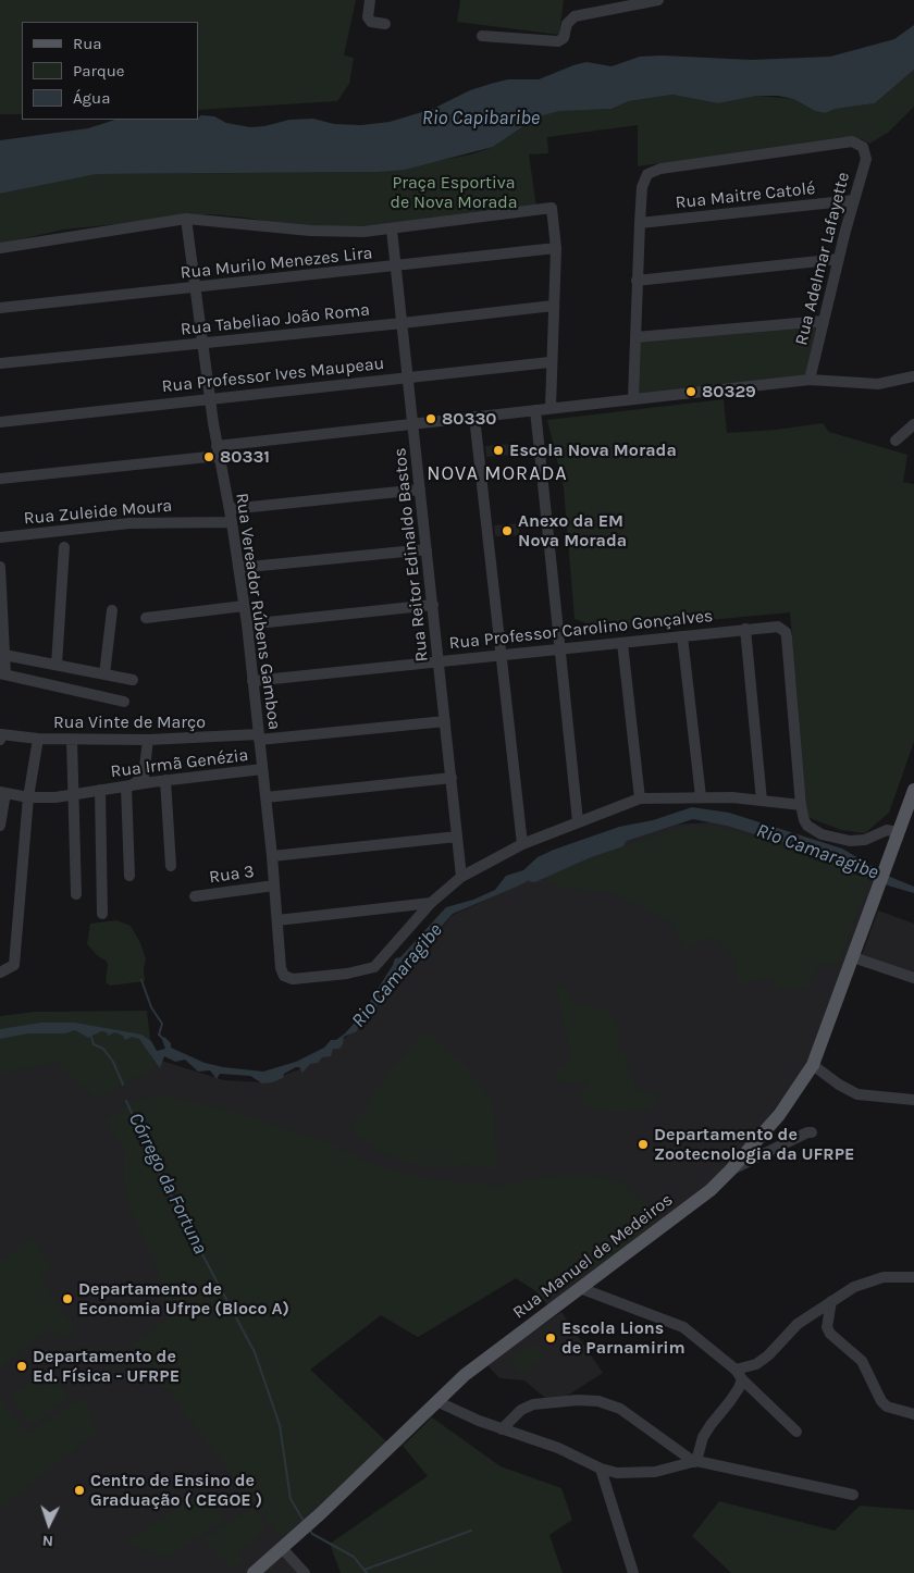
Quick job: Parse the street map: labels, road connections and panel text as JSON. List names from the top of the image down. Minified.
{"streets":{"main road":["Rua Manuel de Medeiros"],"street":["Rua Maitre Catolé","Rua Adelmar Lafayette","Rua Murilo Menezes Lira","Rua Tabeliao João Roma","Rua Professor Ives Maupeau","Rua Zuleide Moura","Rua Reitor Edinaldo Bastos","Rua Vereador Rúbens Gamboa","Rua Professor Carolino Gonçalves","Rua Vinte de Março","Rua Irmã Genézia","Rua 3"]},"crossings":[["Rua Maitre Catolé","Rua Adelmar Lafayette"],["Rua Murilo Menezes Lira","Rua Reitor Edinaldo Bastos"],["Rua Murilo Menezes Lira","Rua Vereador Rúbens Gamboa"],["Rua Tabeliao João Roma","Rua Reitor Edinaldo Bastos"],["Rua Tabeliao João Roma","Rua Vereador Rúbens Gamboa"],["Rua Professor Ives Maupeau","Rua Reitor Edinaldo Bastos"],["Rua Professor Ives Maupeau","Rua Vereador Rúbens Gamboa"],["Rua Zuleide Moura","Rua Vereador Rúbens Gamboa"],["Rua Reitor Edinaldo Bastos","Rua Professor Carolino Gonçalves"],["Rua Reitor Edinaldo Bastos","Rua Vinte de Março"],["Rua Vereador Rúbens Gamboa","Rua Professor Carolino Gonçalves"],["Rua Vereador Rúbens Gamboa","Rua Vinte de Março"],["Rua Vereador Rúbens Gamboa","Rua Irmã Genézia"],["Rua Vereador Rúbens Gamboa","Rua 3"]],"districts":["NOVA MORADA"],"water":["Rio Capibaribe","Rio Camaragibe","Córrego da Fortuna"],"parks":["Praça Esportiva de Nova Morada"],"places":["80329","80330","Escola Nova Morada","80331","Anexo da EM Nova Morada","Departamento de Zootecnologia da UFRPE","Departamento de Economia Ufrpe (Bloco A)","Escola Lions de Parnamirim","Departamento de Ed. Física - UFRPE","Centro de Ensino de Graduação ( CEGOE )"],"legend":["Rua","Parque","Água"],"north":"bottom"}
